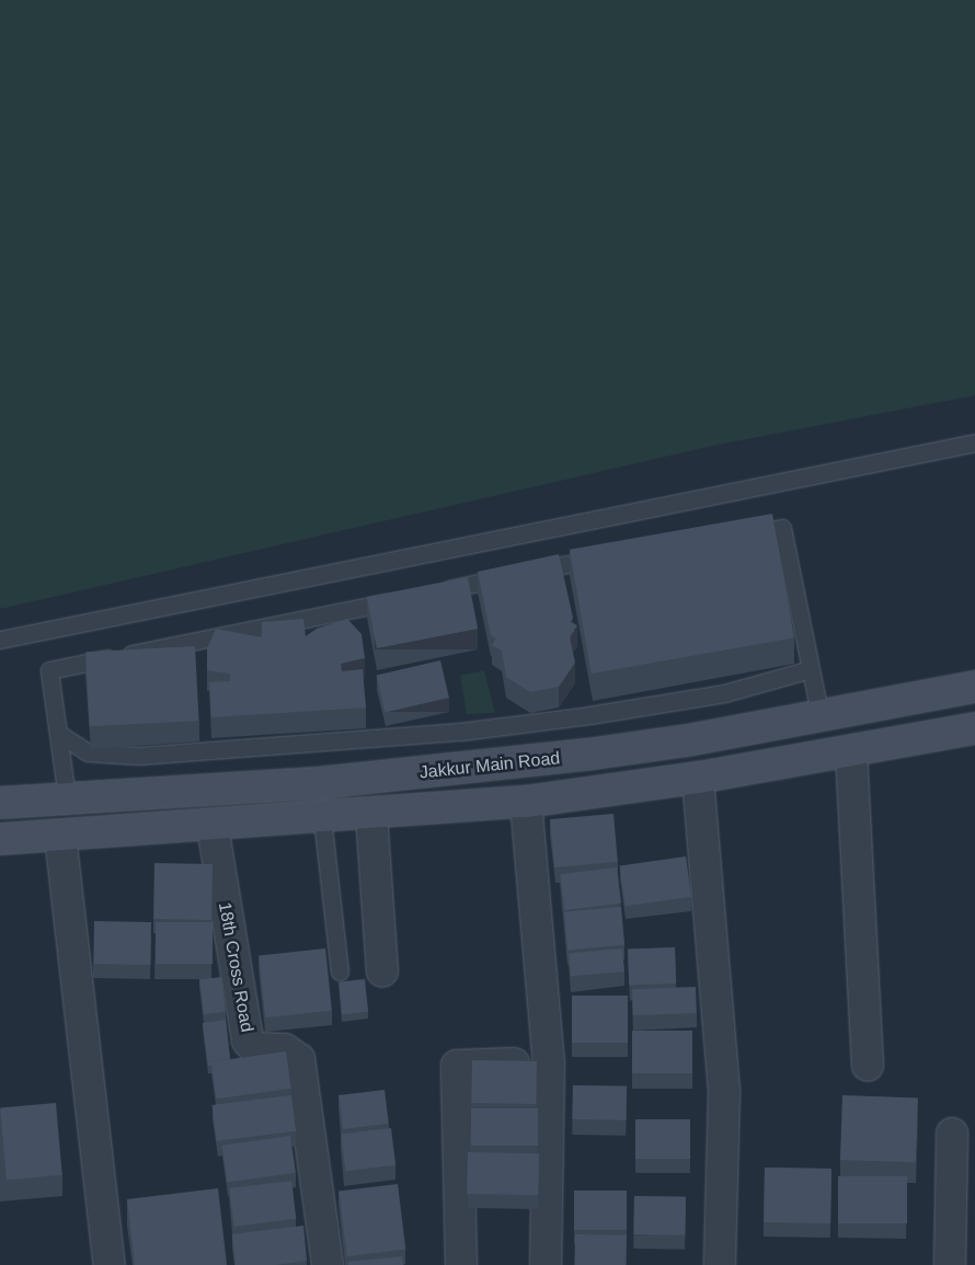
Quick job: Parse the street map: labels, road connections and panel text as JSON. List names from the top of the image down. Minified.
{"streets":{"main road":["Jakkur Main Road"],"street":["18th Cross Road"]}}
